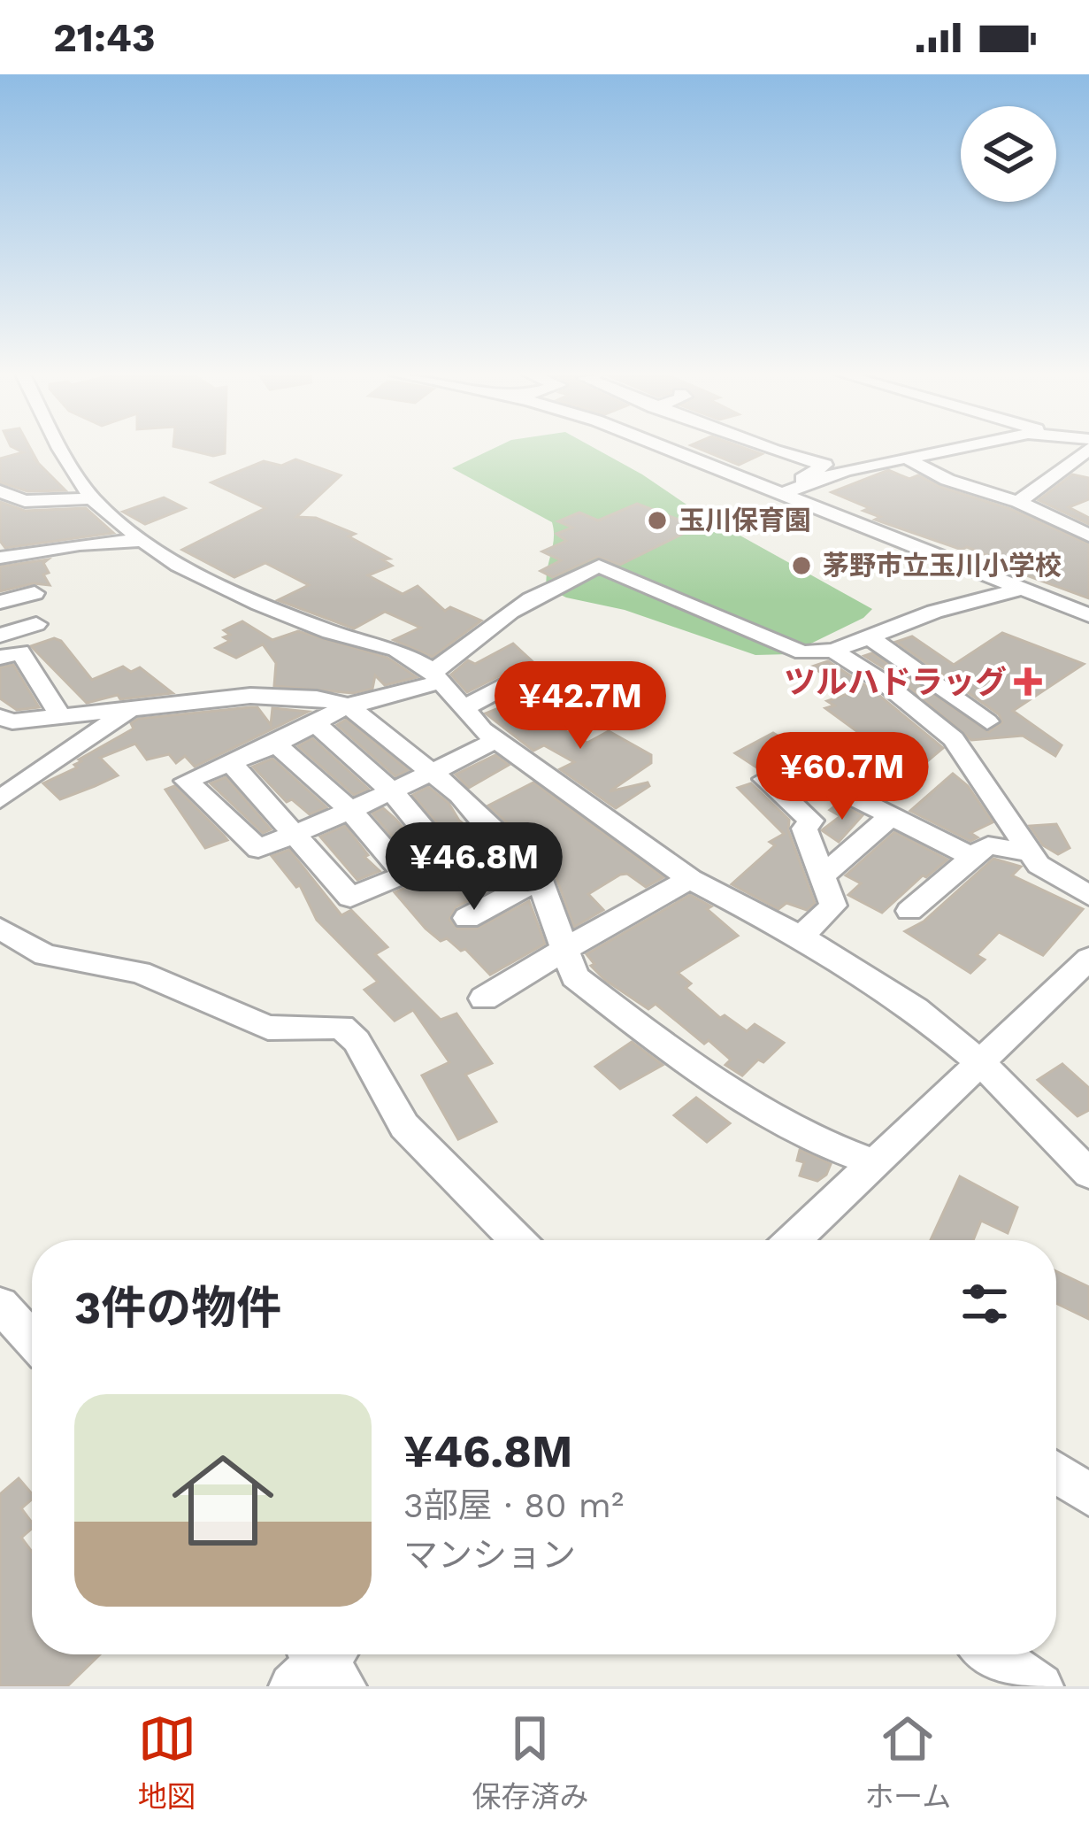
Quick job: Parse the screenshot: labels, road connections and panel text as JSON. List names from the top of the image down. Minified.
{"places":{"other":["玉川保育園","茅野市立玉川小学校"],"health":["ツルハドラッグ"]},"page":{"status":"21:43","price":["¥42.7M","¥60.7M","¥46.8M"],"heading":"3件の物件","list":[{"name":"¥46.8M","note":"3部屋 · 80 m² · マンション"}],"tabs":["地図","保存済み","ホーム"]}}
